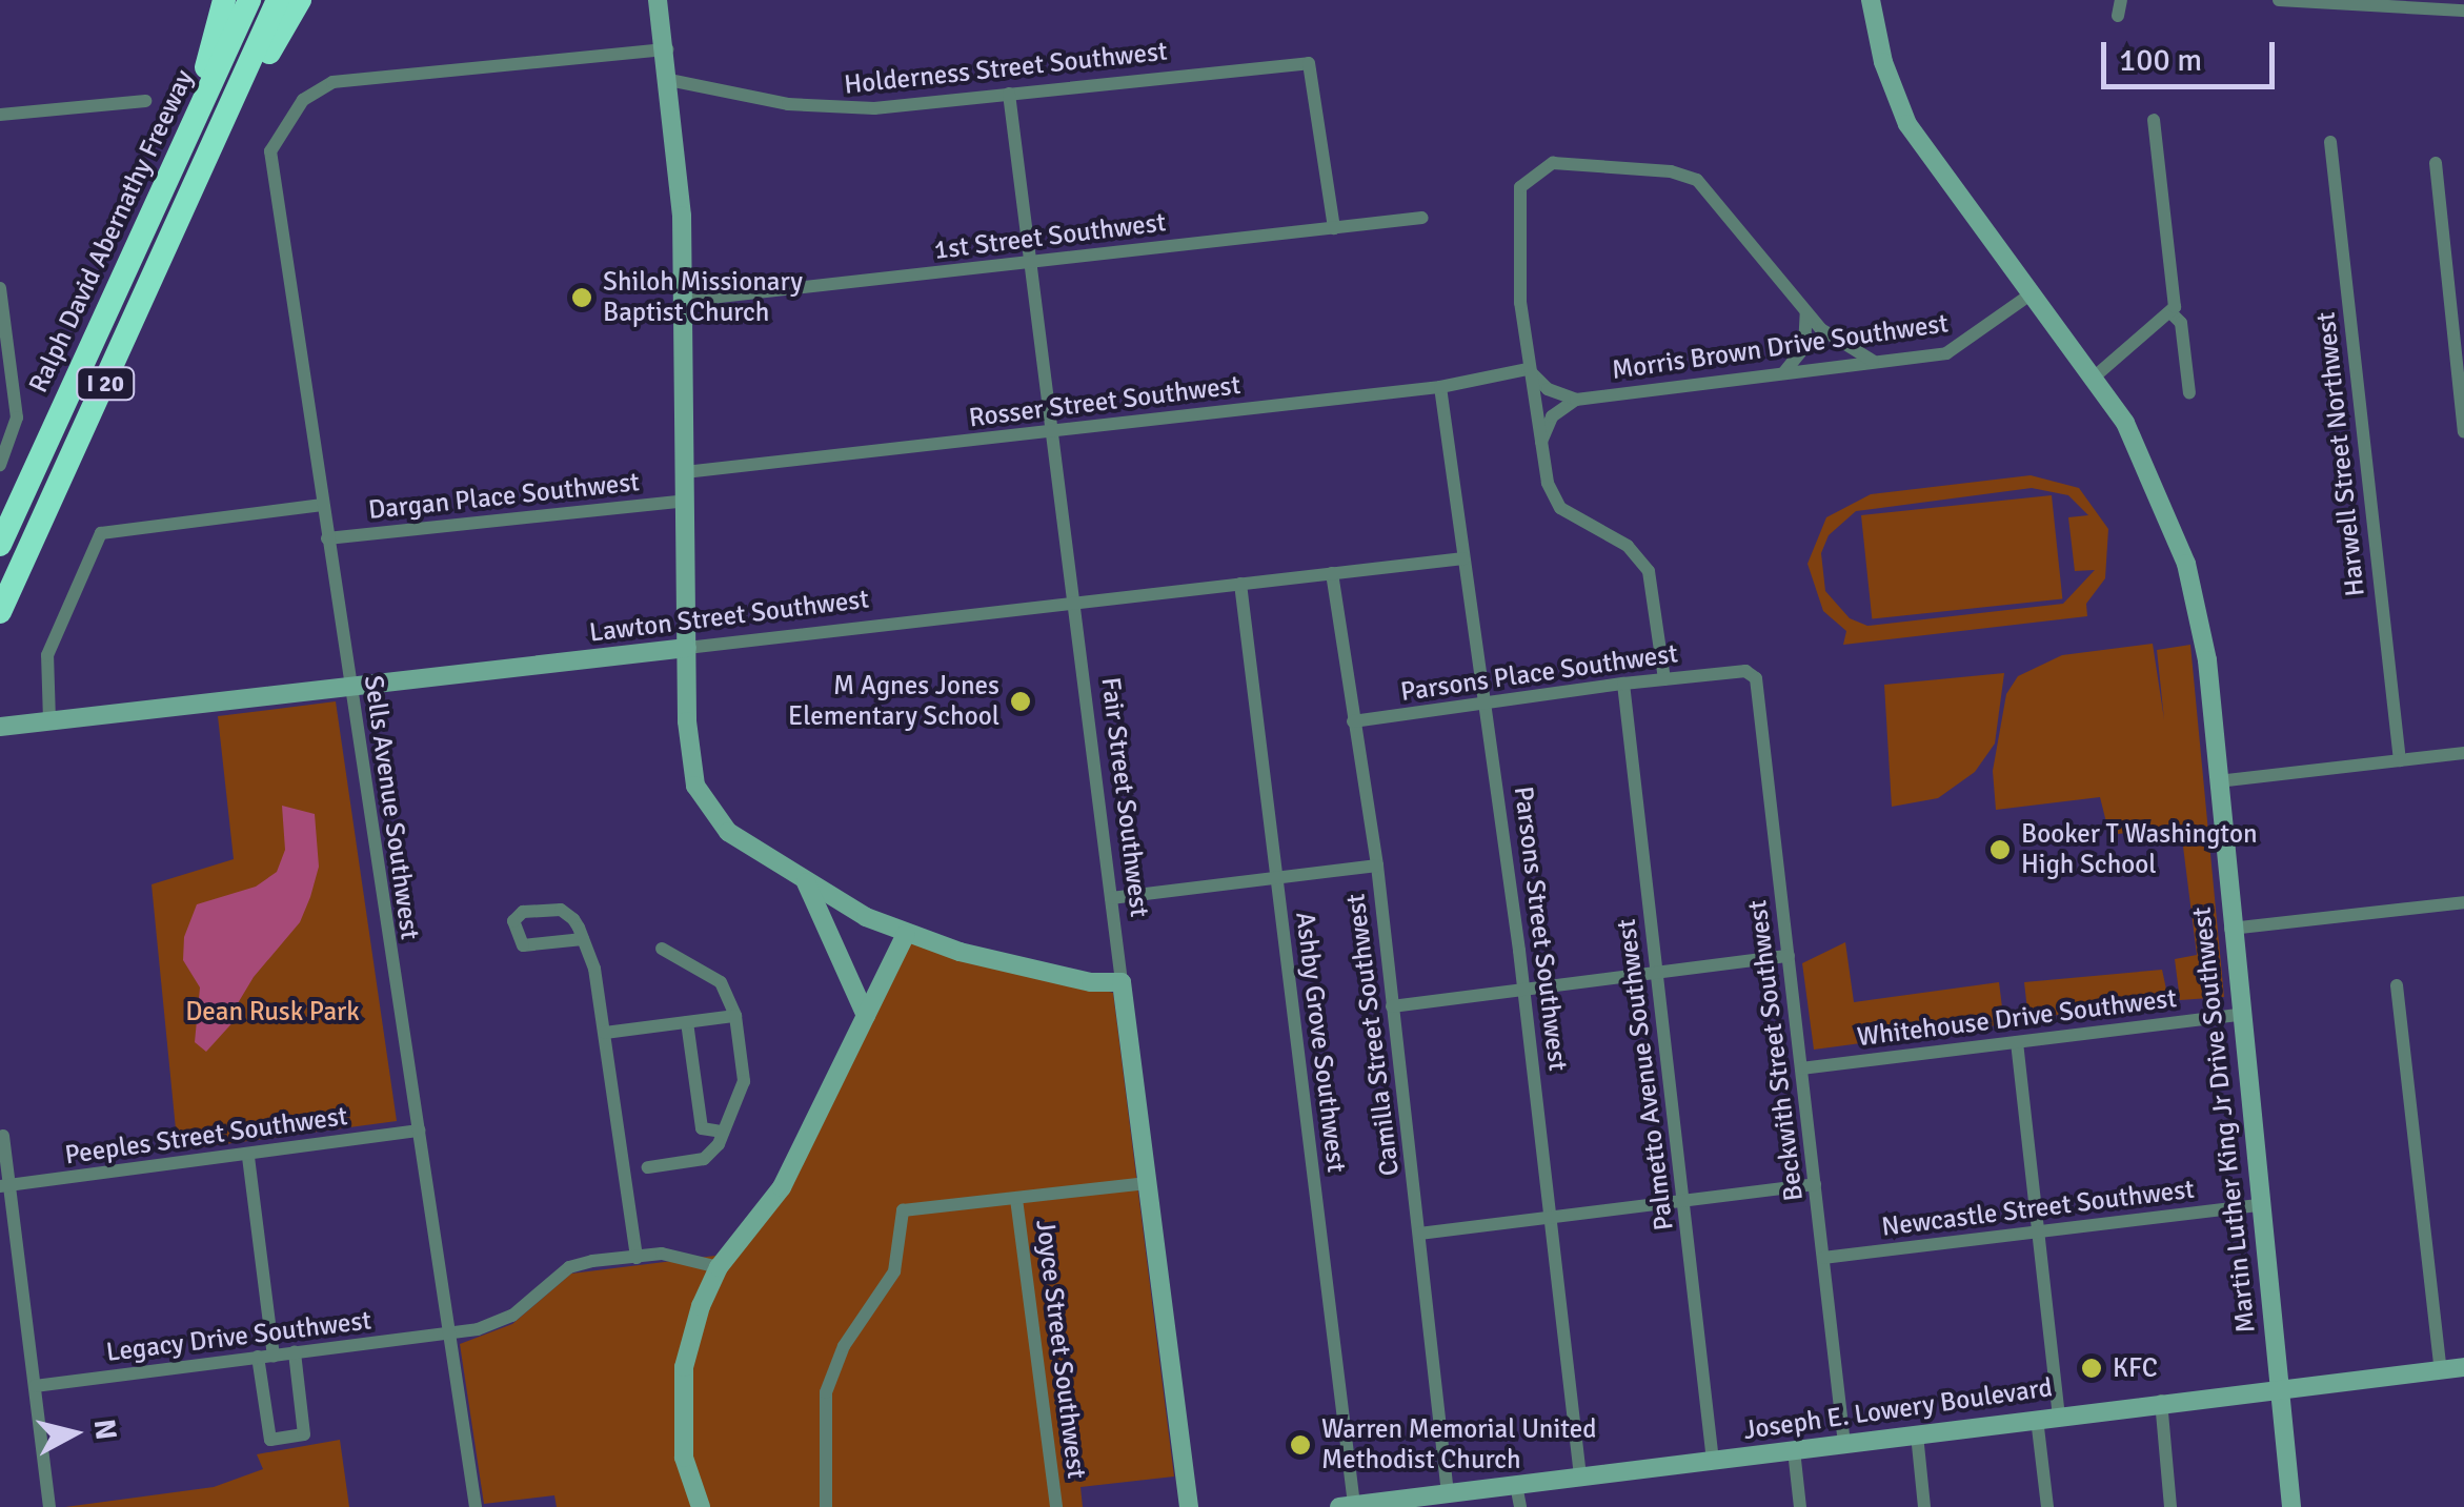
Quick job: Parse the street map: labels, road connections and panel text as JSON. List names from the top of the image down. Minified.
{"streets":{"highway":["Ralph David Abernathy Freeway","I 20"],"street":["Holderness Street Southwest","1st Street Southwest","Morris Brown Drive Southwest","Rosser Street Southwest","Harwell Street Northwest","Dargan Place Southwest","Lawton Street Southwest","Parsons Place Southwest","Fair Street Southwest","Sells Avenue Southwest","Parsons Street Southwest","Whitehouse Drive Southwest","Camilla Street Southwest","Ashby Grove Southwest","Beckwith Street Southwest","Palmetto Avenue Southwest","Martin Luther King Jr Drive Southwest","Peeples Street Southwest","Newcastle Street Southwest","Legacy Drive Southwest","Joyce Street Southwest","Joseph E. Lowery Boulevard"]},"crossings":[["Holderness Street Southwest","1st Street Southwest"],["Holderness Street Southwest","Fair Street Southwest"],["1st Street Southwest","Fair Street Southwest"],["Morris Brown Drive Southwest","Rosser Street Southwest"],["Morris Brown Drive Southwest","Martin Luther King Jr Drive Southwest"],["Rosser Street Southwest","Fair Street Southwest"],["Rosser Street Southwest","Parsons Street Southwest"],["Dargan Place Southwest","Sells Avenue Southwest"],["Lawton Street Southwest","Fair Street Southwest"],["Lawton Street Southwest","Sells Avenue Southwest"],["Lawton Street Southwest","Parsons Street Southwest"],["Lawton Street Southwest","Camilla Street Southwest"],["Lawton Street Southwest","Ashby Grove Southwest"],["Parsons Place Southwest","Parsons Street Southwest"],["Parsons Place Southwest","Camilla Street Southwest"],["Parsons Place Southwest","Beckwith Street Southwest"],["Parsons Place Southwest","Palmetto Avenue Southwest"],["Sells Avenue Southwest","Peeples Street Southwest"],["Sells Avenue Southwest","Legacy Drive Southwest"],["Parsons Street Southwest","Joseph E. Lowery Boulevard"],["Whitehouse Drive Southwest","Beckwith Street Southwest"],["Whitehouse Drive Southwest","Martin Luther King Jr Drive Southwest"],["Camilla Street Southwest","Joseph E. Lowery Boulevard"],["Ashby Grove Southwest","Joseph E. Lowery Boulevard"],["Beckwith Street Southwest","Newcastle Street Southwest"],["Beckwith Street Southwest","Joseph E. Lowery Boulevard"],["Palmetto Avenue Southwest","Joseph E. Lowery Boulevard"],["Martin Luther King Jr Drive Southwest","Newcastle Street Southwest"],["Martin Luther King Jr Drive Southwest","Joseph E. Lowery Boulevard"]],"parks":["Dean Rusk Park"],"places":["Shiloh Missionary Baptist Church","M Agnes Jones Elementary School","Booker T Washington High School","KFC","Warren Memorial United Methodist Church"],"scale_bar":"100 m","north":"right"}
